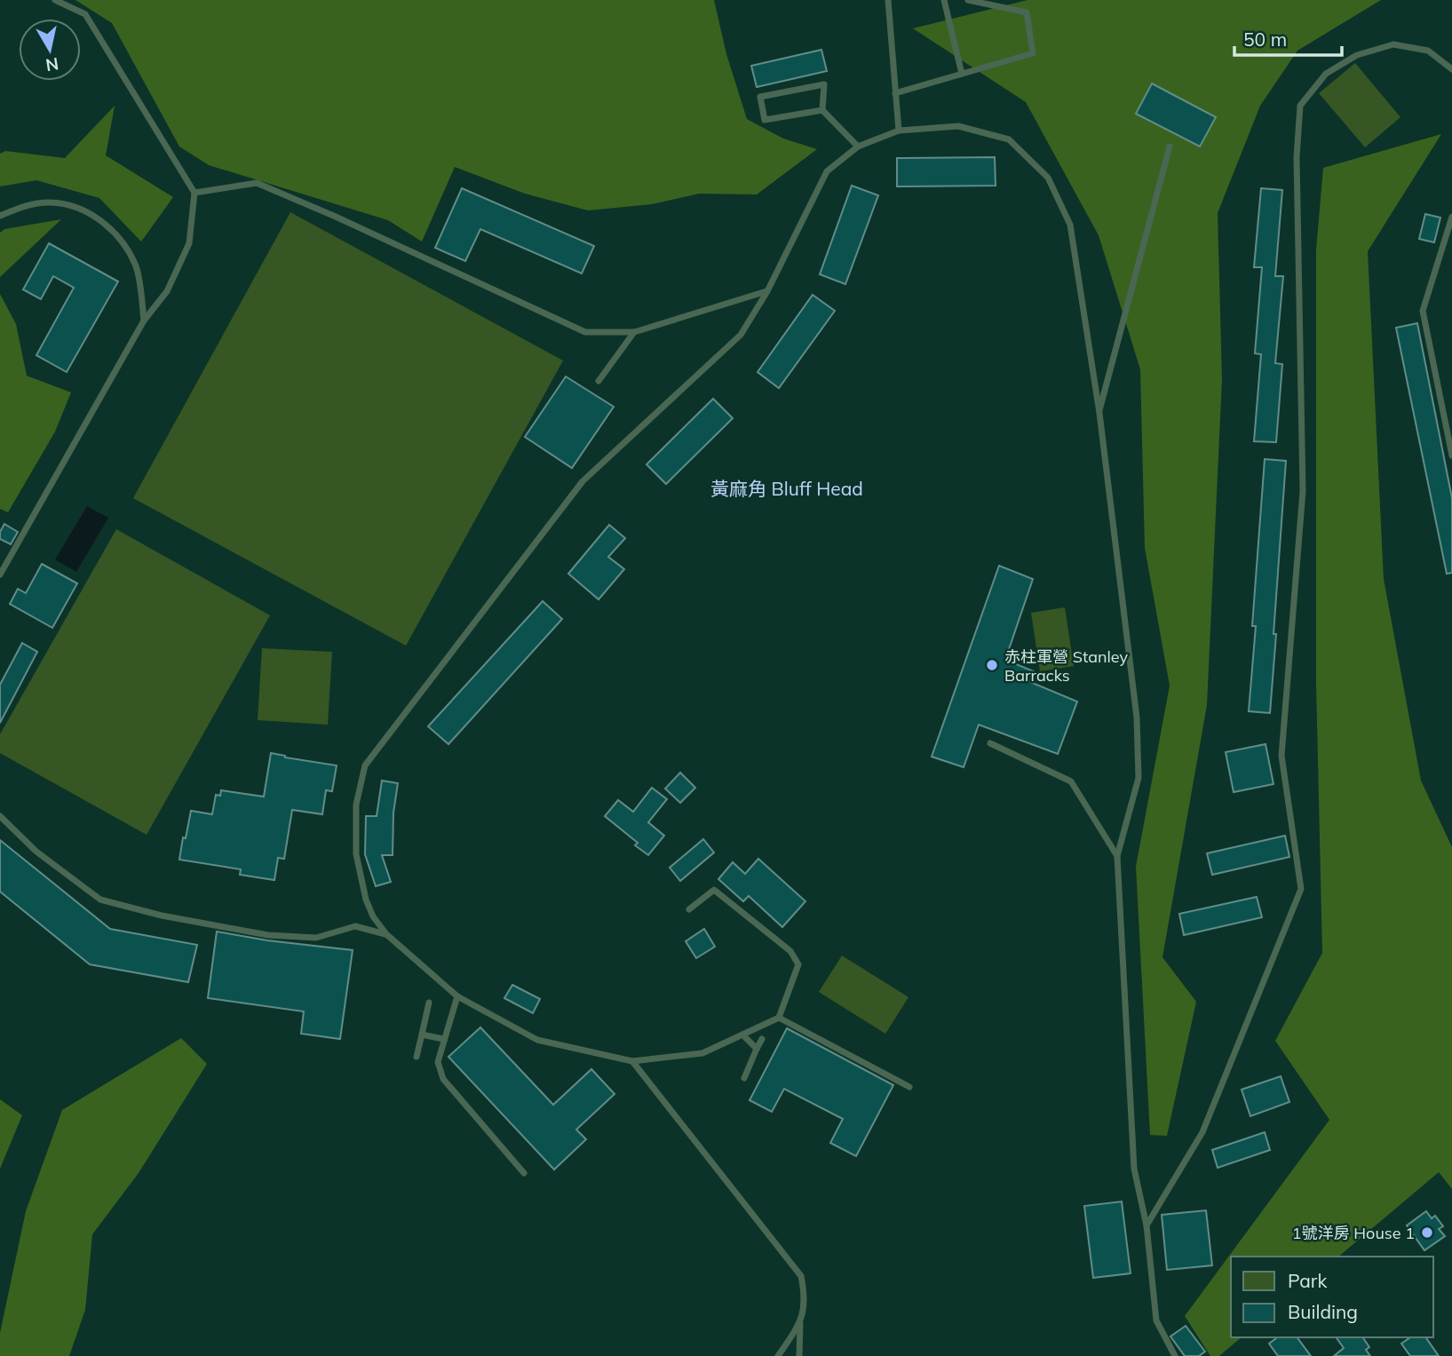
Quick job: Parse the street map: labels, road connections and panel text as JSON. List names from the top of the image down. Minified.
{"districts":["黃麻角 Bluff Head"],"places":["赤柱軍營 Stanley Barracks","1號洋房 House 1"],"legend":["Park","Building"],"scale_bar":"50 m","north":"bottom"}
